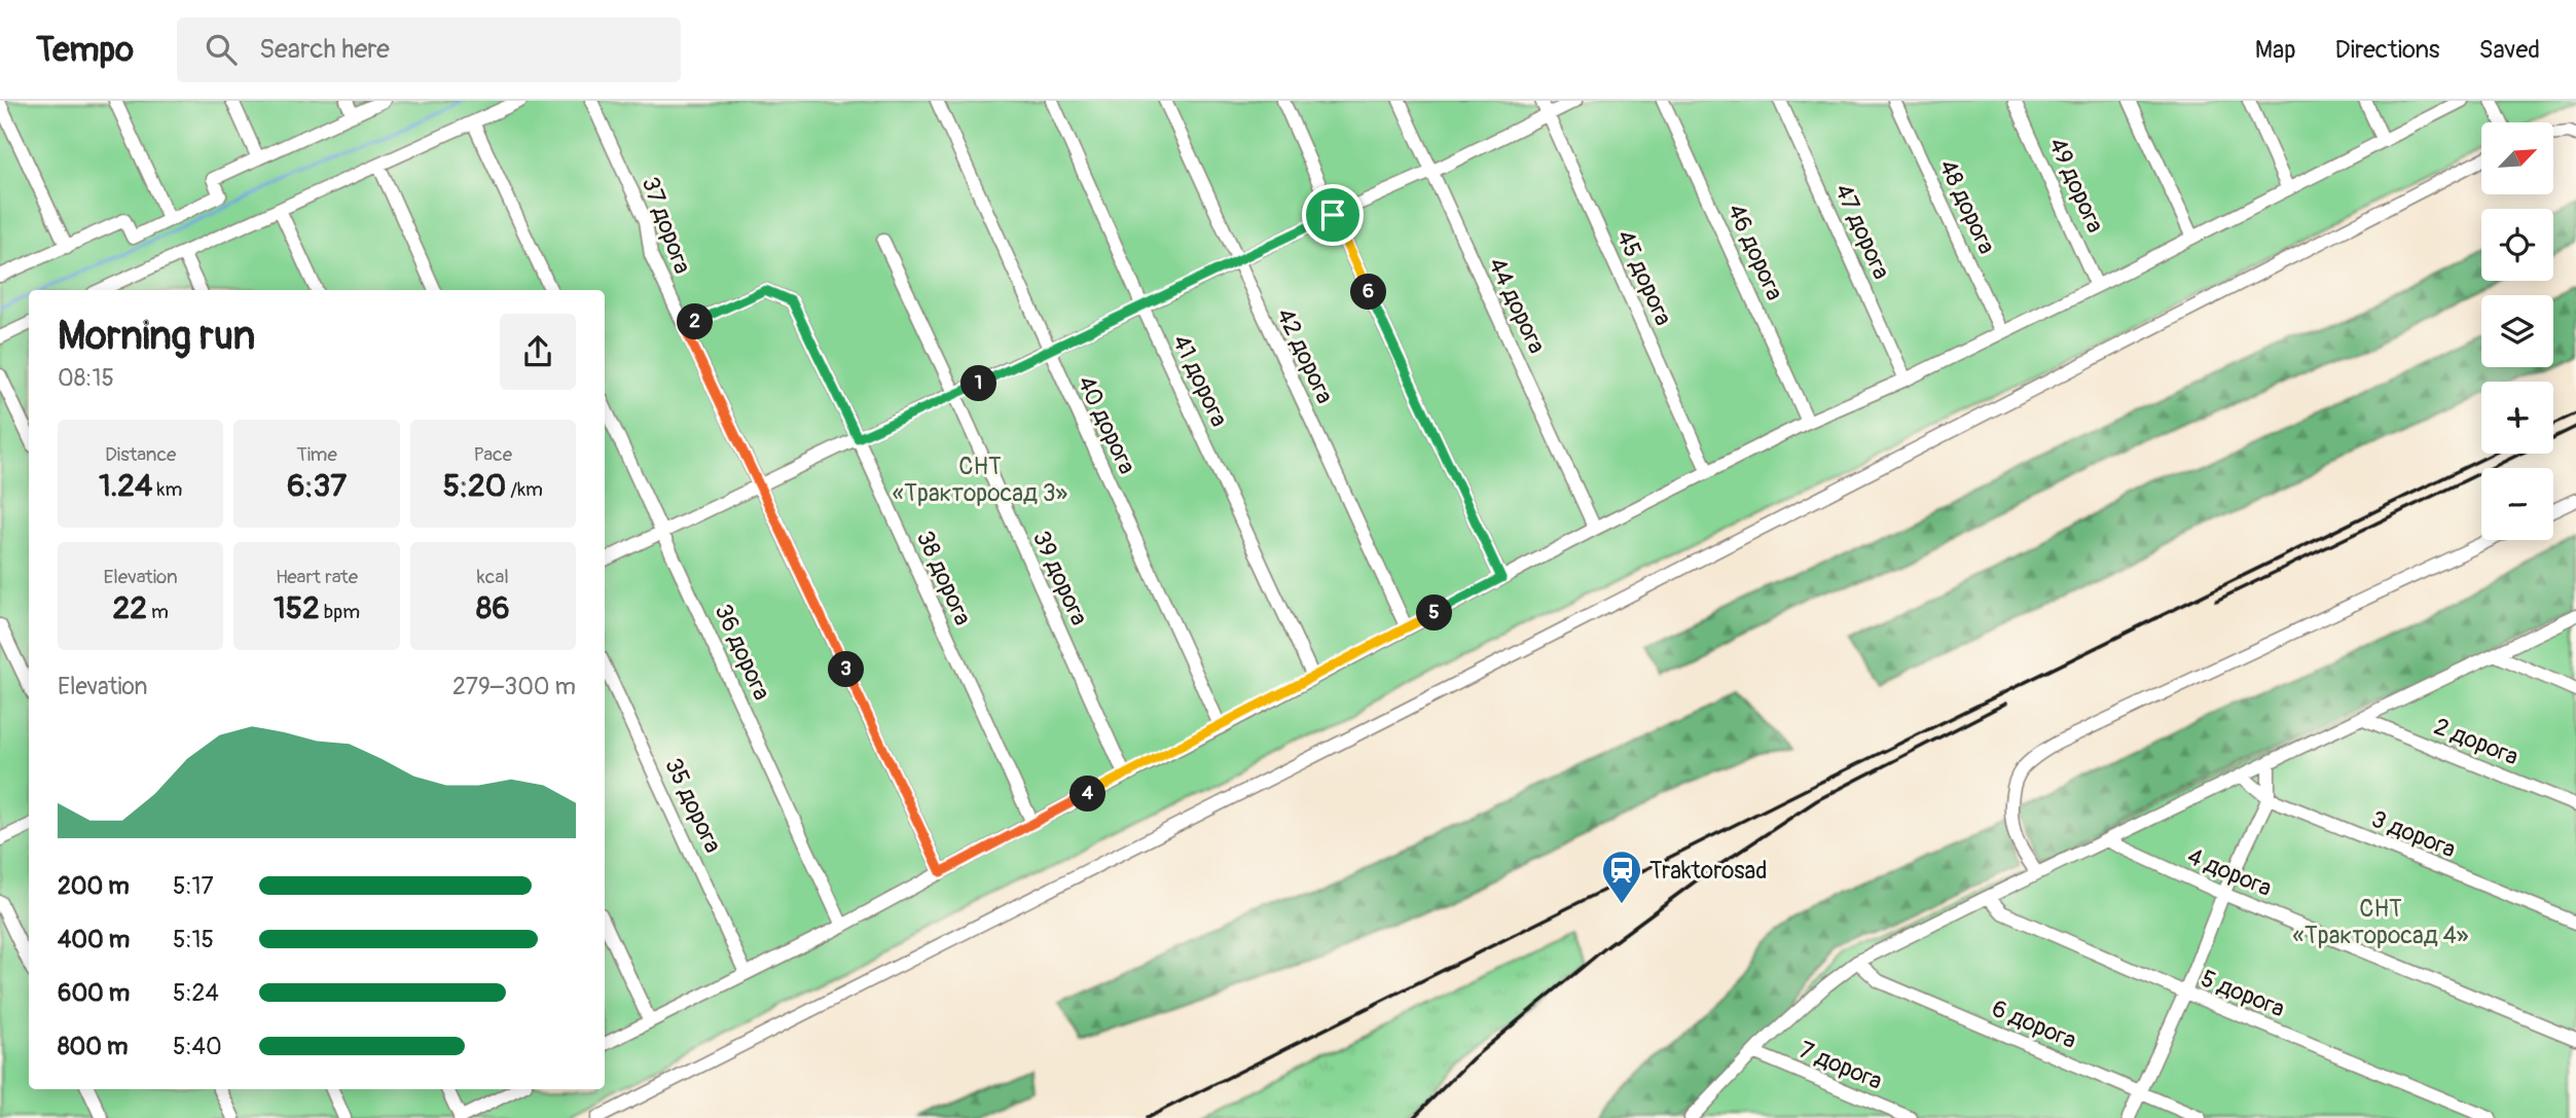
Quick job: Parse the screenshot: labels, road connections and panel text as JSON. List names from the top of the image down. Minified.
{"streets":{"street":["49 дорога","48 дорога","37 дорога","47 дорога","46 дорога","45 дорога","44 дорога","42 дорога","41 дорога","40 дорога","38 дорога","39 дорога","36 дорога","2 дорога","35 дорога","3 дорога","4 дорога","5 дорога","6 дорога","7 дорога"]},"crossings":[["37 дорога","38 дорога"]],"parks":["СНТ «Тракторосад 3»","СНТ «Тракторосад 4»"],"places":{"station":["Traktorosad"]},"north":"top right","page":{"header":"Tempo","search":"Search here","nav":["Map","Directions","Saved"],"map_buttons":["+","−"],"pins":["6","2","1","5","3","4"],"heading":["Morning run","08:15"],"stats":[["Distance","1.24 km"],["Time","6:37"],["Pace","5:20 /km"],["Elevation","22 m"],["Heart rate","152 bpm"],["kcal","86"]],"chart":["Elevation","279–300 m"],"list":[{"name":"200 m","note":"5:17"},{"name":"400 m","note":"5:15"},{"name":"600 m","note":"5:24"},{"name":"800 m","note":"5:40"}]}}
